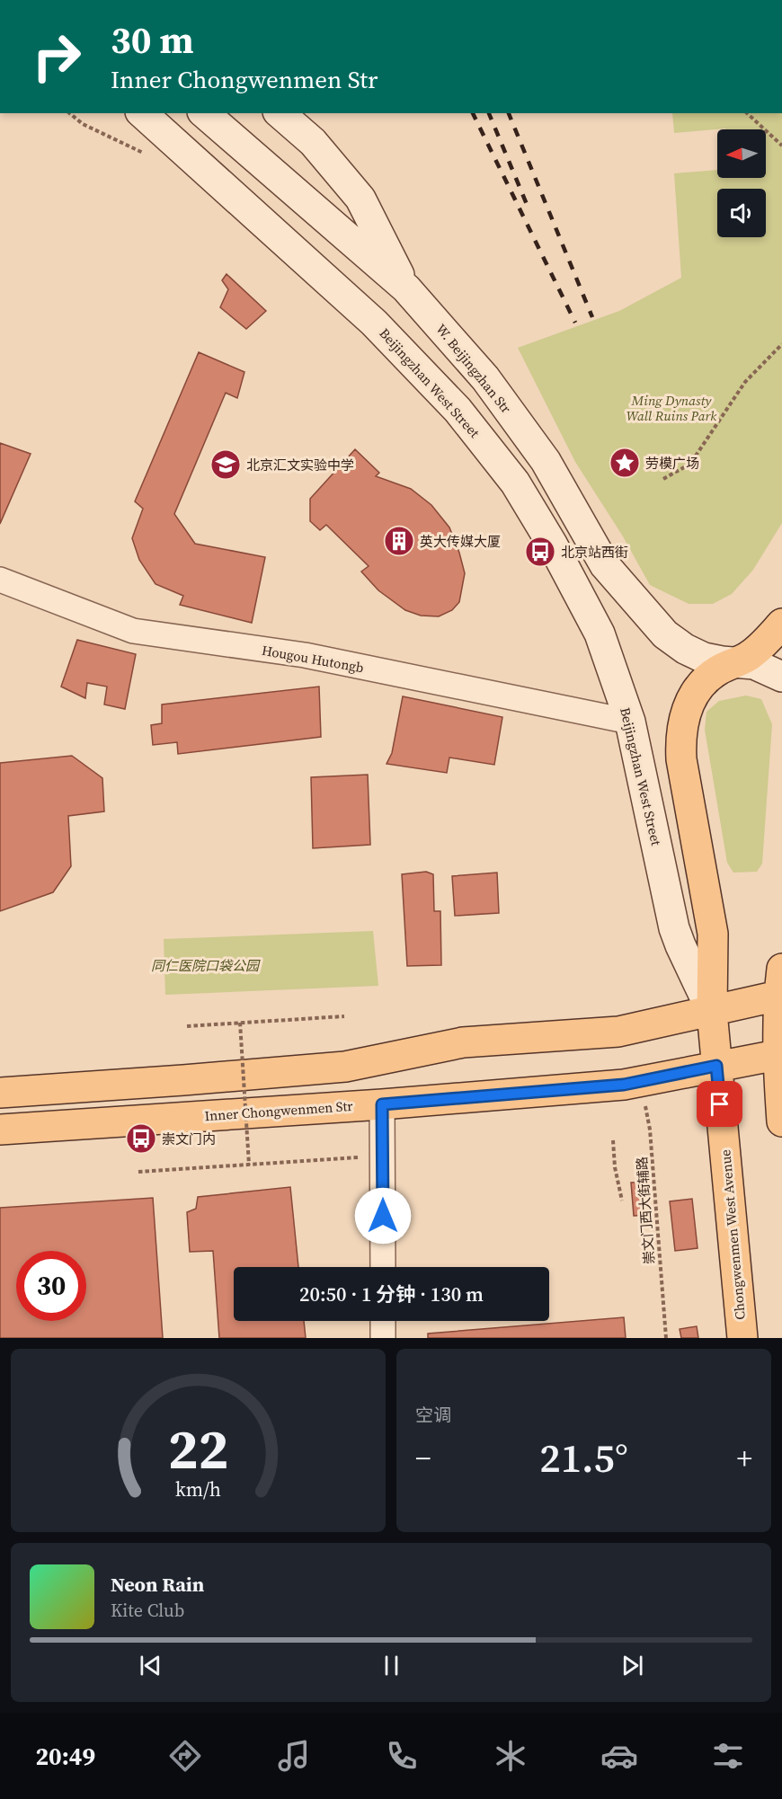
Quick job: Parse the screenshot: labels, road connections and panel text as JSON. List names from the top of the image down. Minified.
{"streets":{"main road":["W. Beijingzhan Str","Beijingzhan West Street","Inner Chongwenmen Str","Chongwenmen West Avenue"],"street":["Hougou Hutongb"],"path":["崇文门西大街辅路"]},"crossings":[["Beijingzhan West Street","Hougou Hutongb"],["Beijingzhan West Street","Chongwenmen West Avenue"],["Inner Chongwenmen Str","崇文门西大街辅路"],["Inner Chongwenmen Str","Chongwenmen West Avenue"]],"parks":["Ming Dynasty Wall Ruins Park","同仁医院口袋公园"],"places":{"place":["劳模广场"],"school or university":["北京汇文实验中学"],"building":["英大传媒大厦"],"bus stop":["北京站西街","崇文门内"]},"north":"left","page":{"turn":["30 m","Inner Chongwenmen Str"],"limit":"30","trip":"20:50 · 1 分钟 · 130 m","tile":"空调","heat":["−","21.5°","+"],"song":["Neon Rain","Kite Club"],"tabs":"20:49","gauge":["22","km/h"]}}
